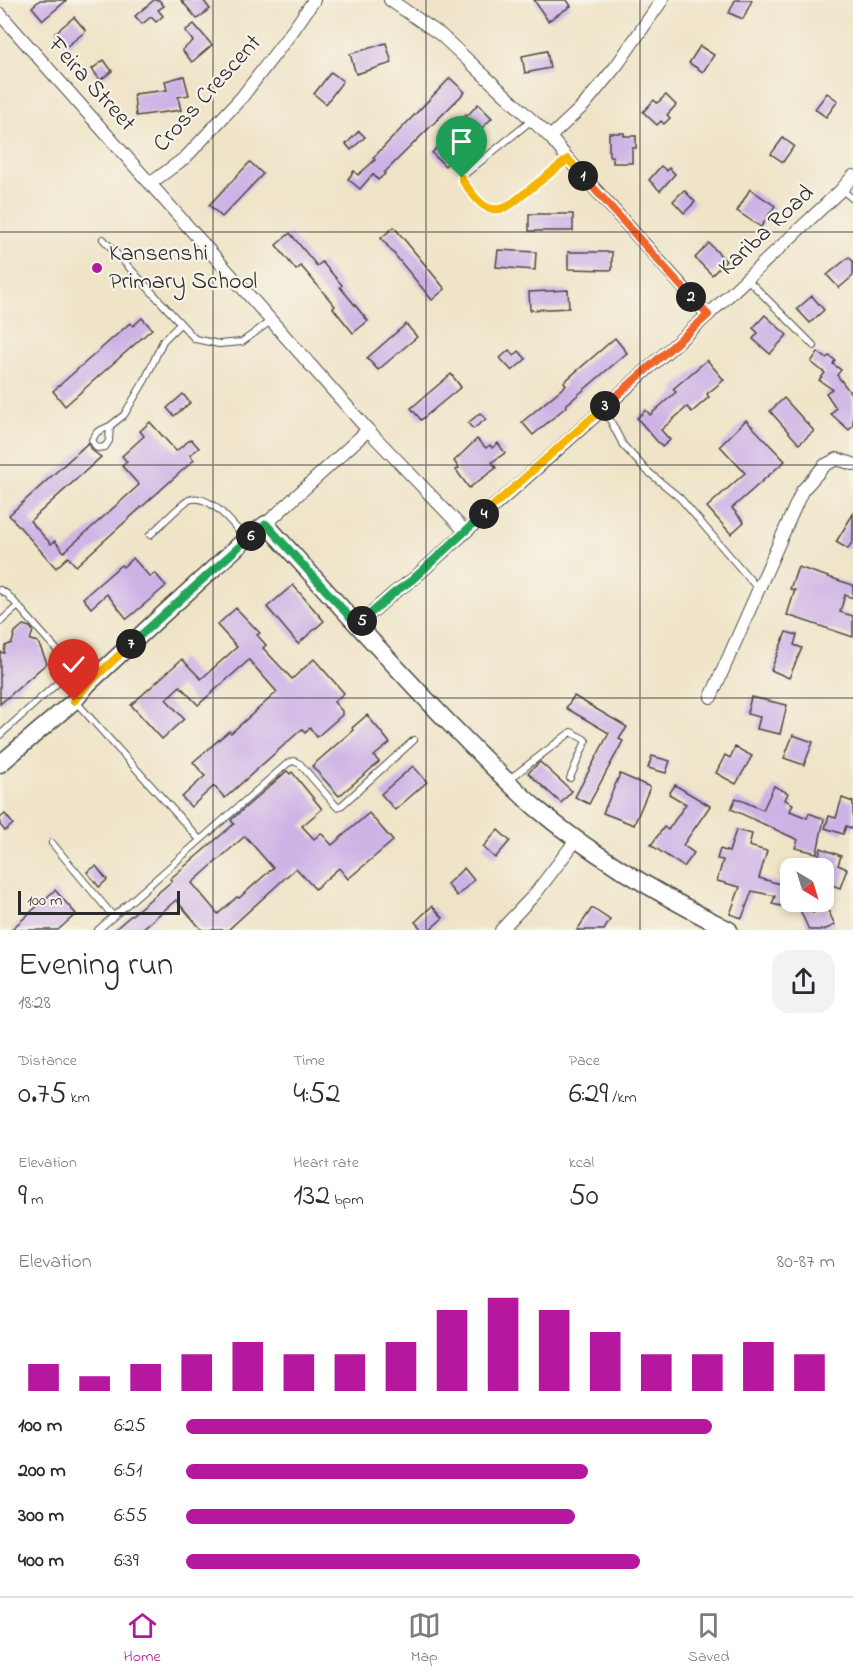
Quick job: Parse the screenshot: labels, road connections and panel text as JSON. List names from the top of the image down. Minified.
{"streets":{"street":["Feira Street","Cross Crescent","Kariba Road"]},"crossings":[["Feira Street","Cross Crescent"],["Feira Street","Kariba Road"]],"places":["Kansenshi Primary School"],"scale_bar":"100 m","north":"bottom right","page":{"pins":["1","2","3","4","6","5","7"],"scale":"100 m","heading":["Evening run","18:28"],"stats":[["Distance","0.75 km"],["Time","4:52"],["Pace","6:29 /km"],["Elevation","9 m"],["Heart rate","132 bpm"],["kcal","50"]],"chart":["Elevation","80–87 m"],"list":[{"name":"100 m","note":"6:25"},{"name":"200 m","note":"6:51"},{"name":"300 m","note":"6:55"},{"name":"400 m","note":"6:39"}],"tabs":["Home","Map","Saved"]}}
